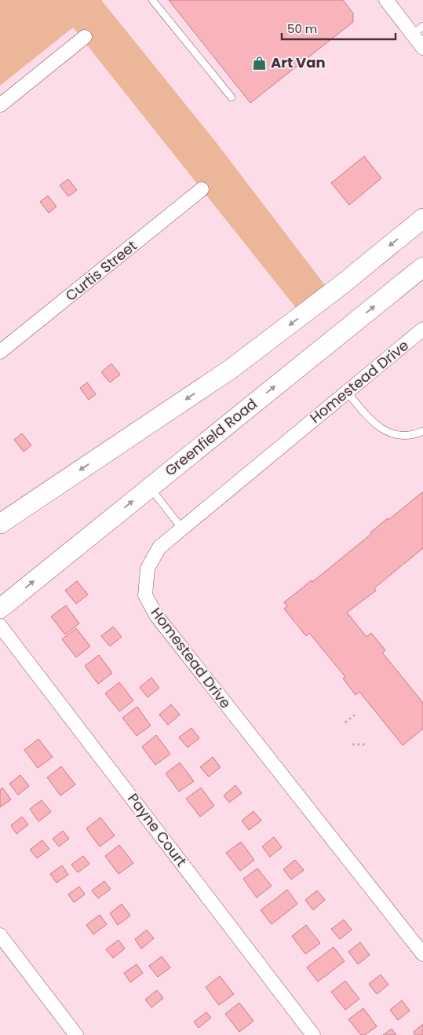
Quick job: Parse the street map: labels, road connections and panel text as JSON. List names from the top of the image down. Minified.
{"streets":{"main road":["Greenfield Road"],"street":["Curtis Street","Homestead Drive","Payne Court"]},"places":{"shop":["Art Van"]},"scale_bar":"50 m"}
